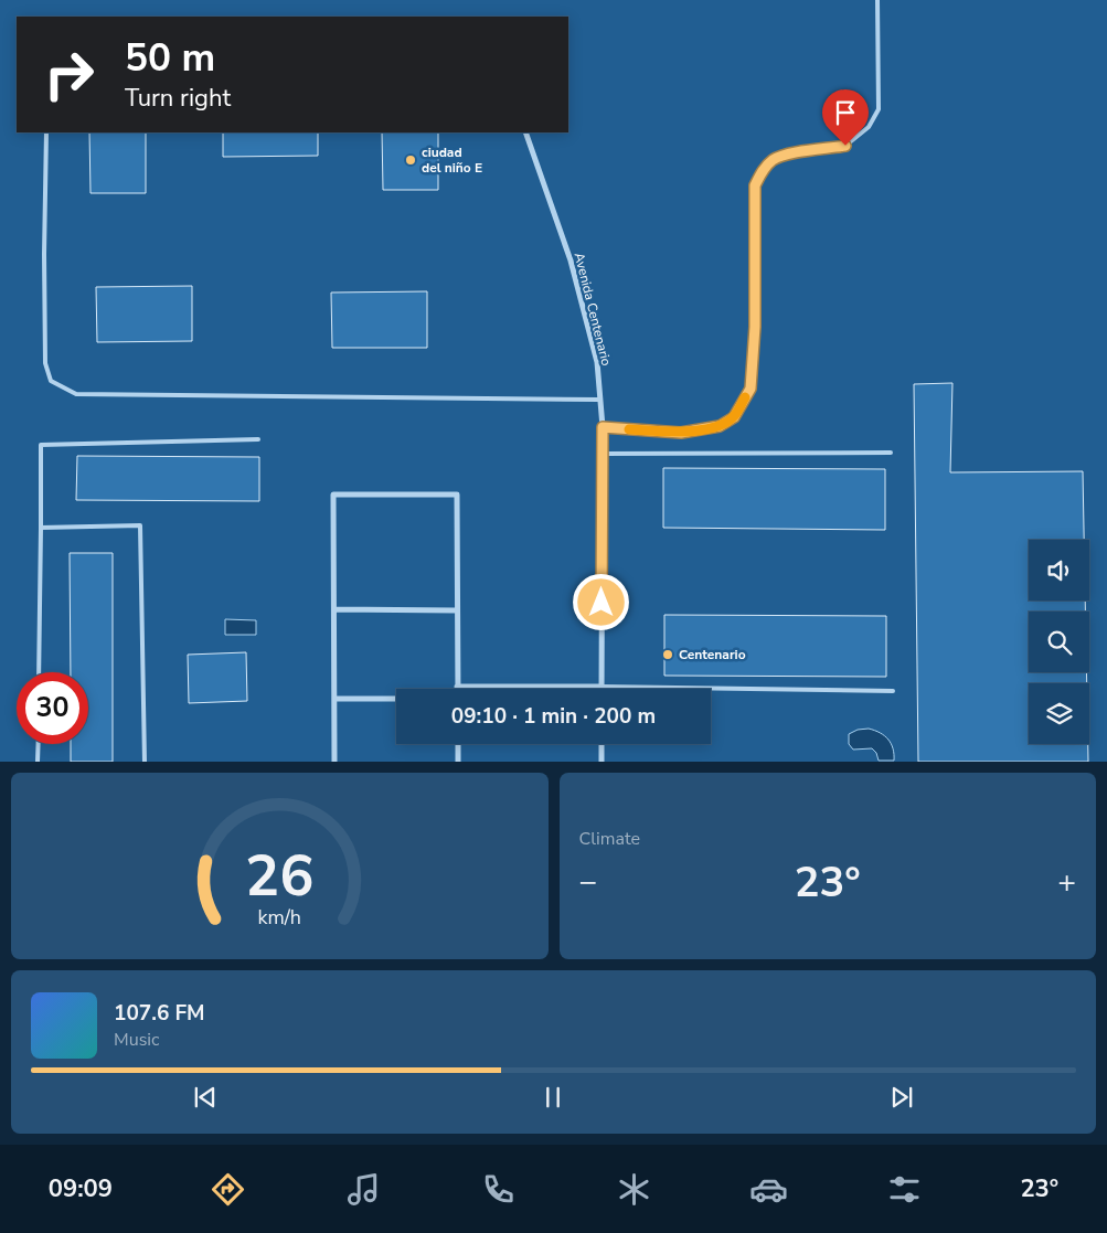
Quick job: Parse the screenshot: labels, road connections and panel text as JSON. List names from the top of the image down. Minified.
{"streets":{"street":["Avenida Centenario"]},"places":["ciudad del niño E","Centenario"],"page":{"turn":["50 m","Turn right"],"limit":"30","trip":"09:10 · 1 min · 200 m","tile":"Climate","heat":["−","23°","+"],"song":["107.6 FM","Music"],"tabs":["09:09","23°"],"gauge":["26","km/h"]}}
